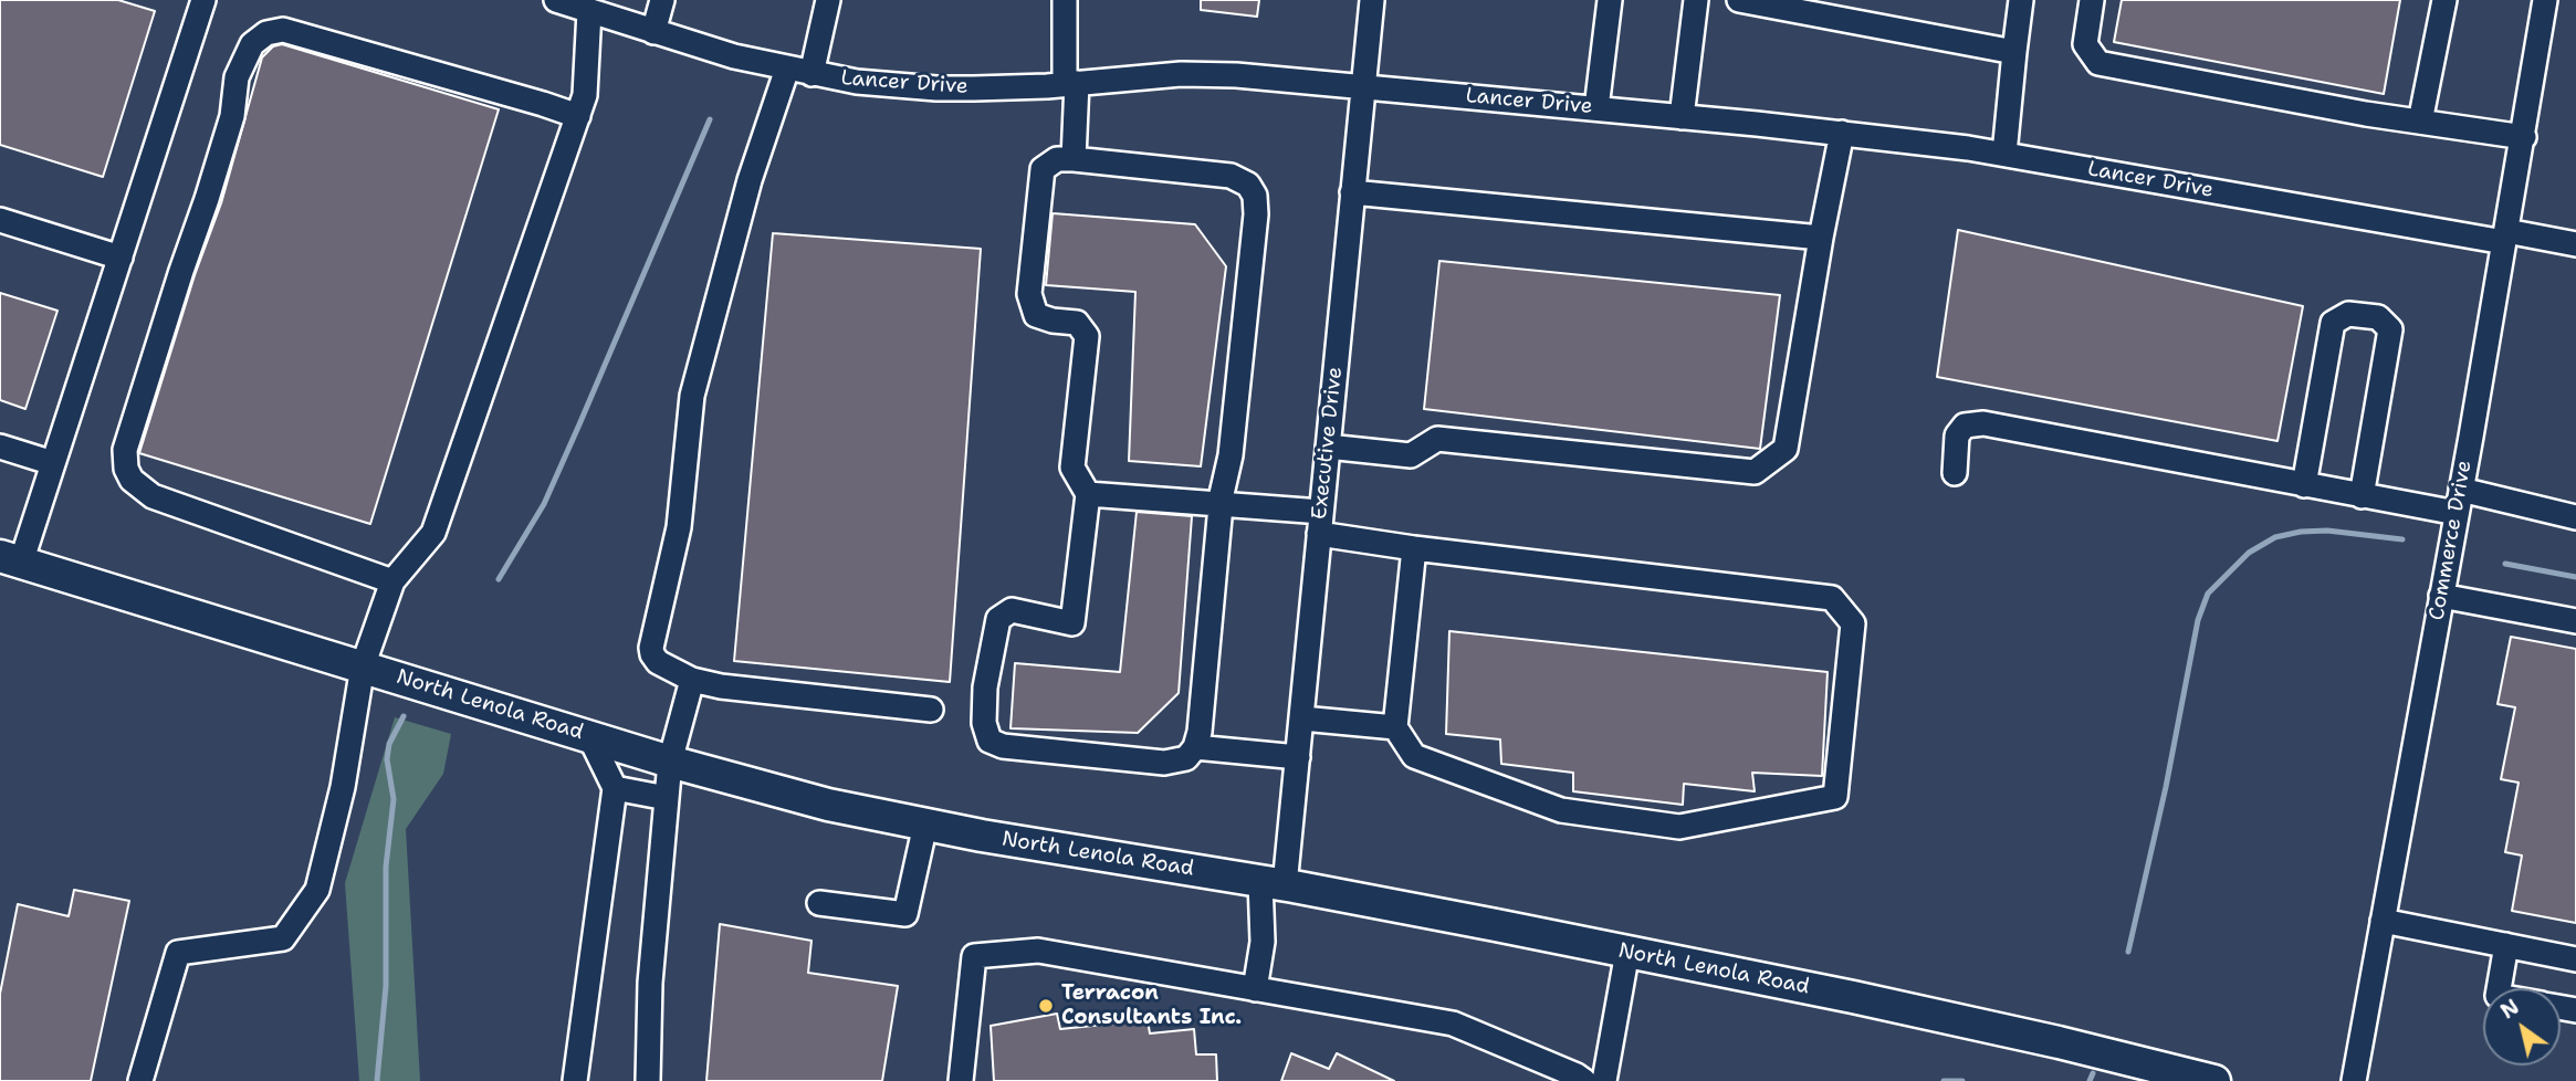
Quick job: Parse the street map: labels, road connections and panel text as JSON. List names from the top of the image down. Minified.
{"streets":{"main road":["North Lenola Road"],"street":["Lancer Drive","Executive Drive","Commerce Drive"]},"crossings":[["Lancer Drive","Executive Drive"],["Lancer Drive","Commerce Drive"],["Executive Drive","North Lenola Road"]],"places":["Terracon Consultants Inc."],"north":"top left"}
